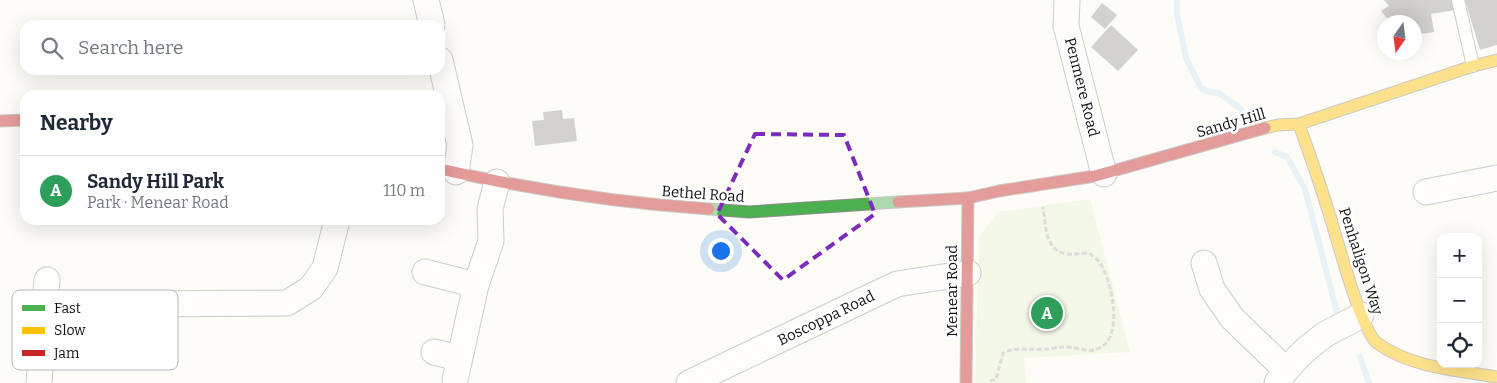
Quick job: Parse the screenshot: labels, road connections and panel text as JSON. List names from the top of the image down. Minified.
{"streets":{"street":["Penmere Road","Sandy Hill","Bethel Road","Penhaligon Way","Menear Road","Boscoppa Road"]},"crossings":[["Penmere Road","Sandy Hill"],["Sandy Hill","Bethel Road"],["Sandy Hill","Penhaligon Way"],["Sandy Hill","Menear Road"],["Bethel Road","Menear Road"],["Menear Road","Boscoppa Road"]],"legend":["Fast","Slow","Jam"],"north":"bottom","page":{"search":"Search here","heading":"Nearby","list":[{"mark":"A","name":"Sandy Hill Park","note":"Park · Menear Road","value":"110 m"}],"map_buttons":["+","−"],"pins":"A"}}
